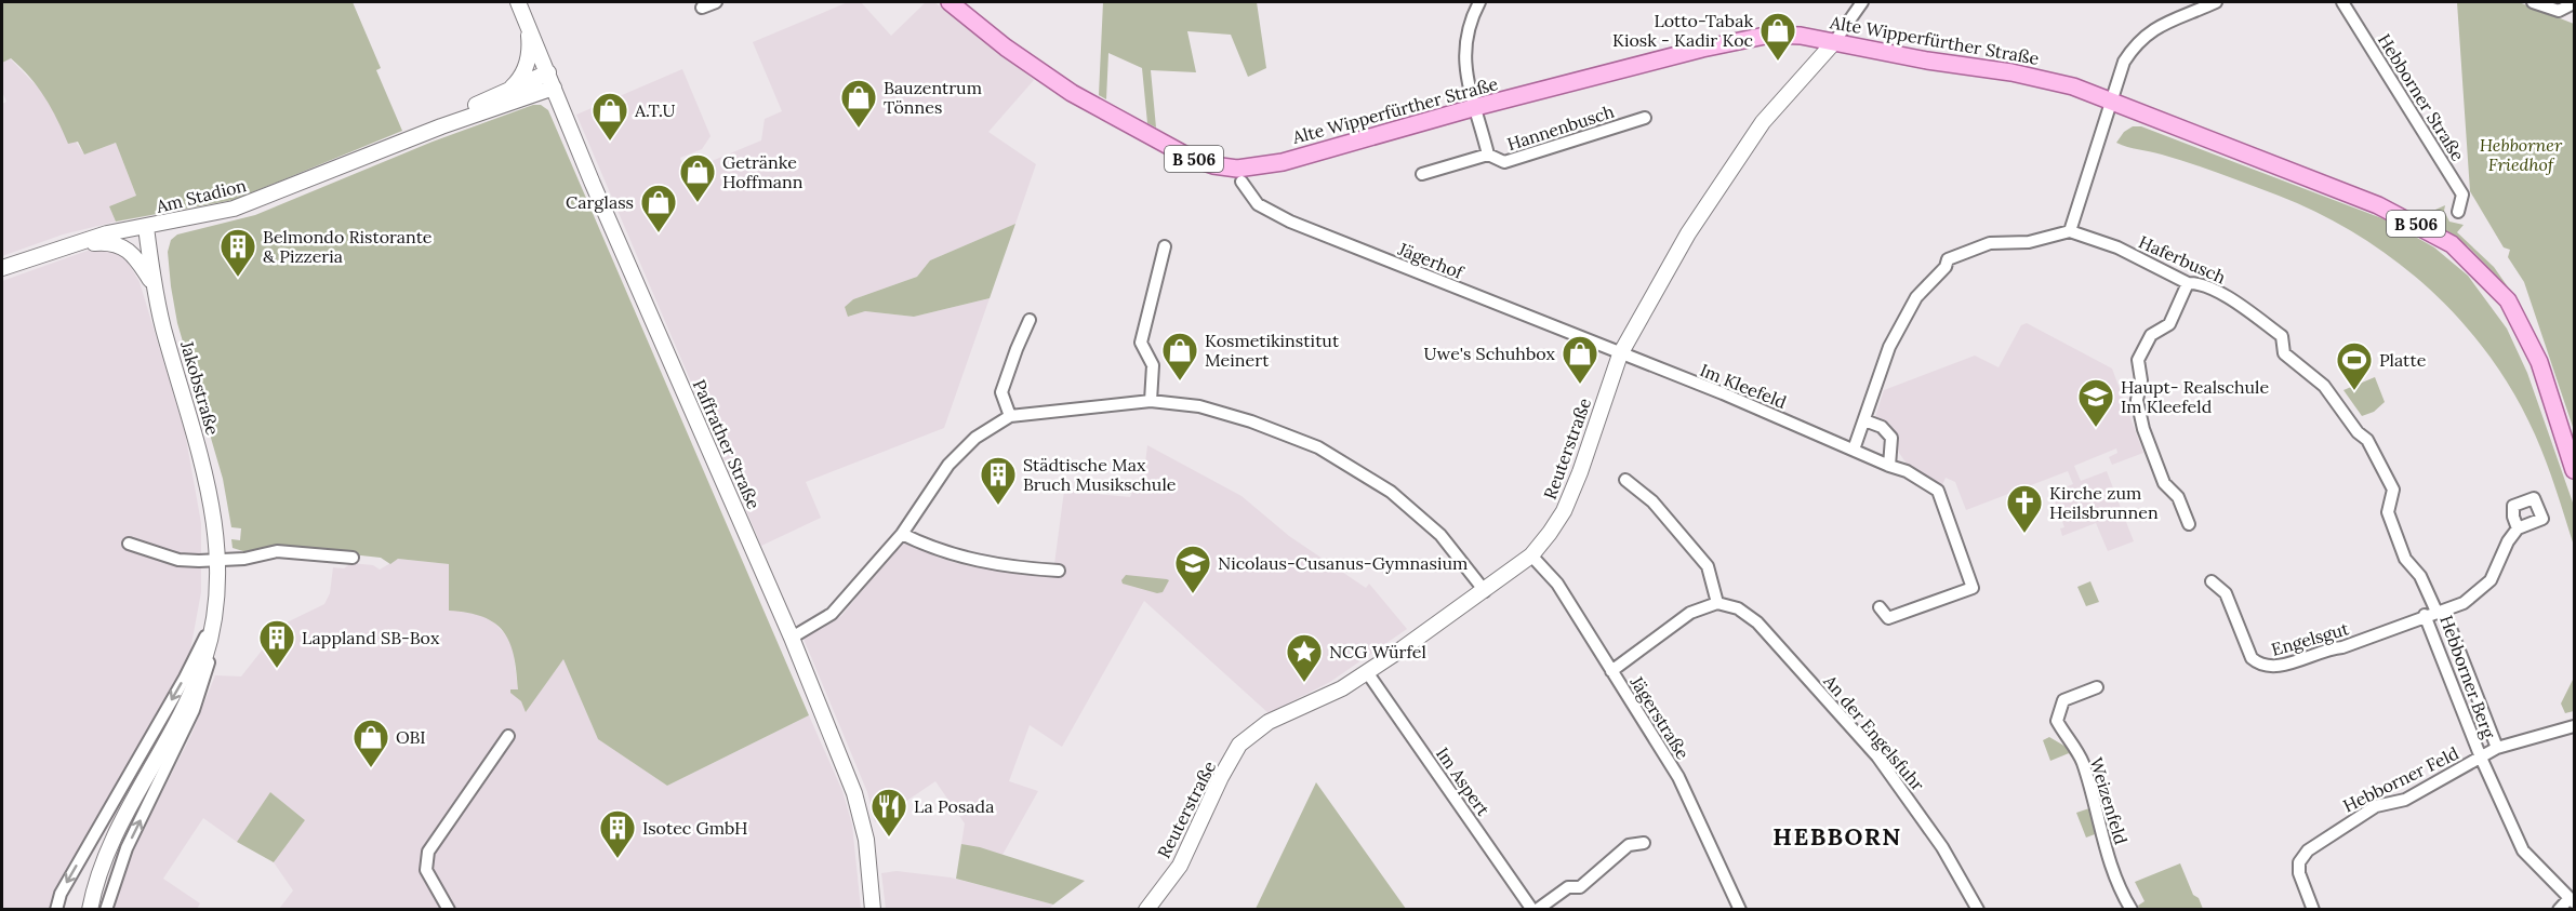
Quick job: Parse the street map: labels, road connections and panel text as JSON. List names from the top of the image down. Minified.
{"streets":{"main road":["Alte Wipperfürther Straße","B 506"],"street":["Hebborner Straße","Hannenbusch","Am Stadion","Haferbusch","Jägerhof","Im Kleefeld","Jakobstraße","Paffrather Straße","Reuterstraße","Engelsgut","Hebborner Berg","Jägerstraße","An der Engelsfuhr","Hebborner Feld","Im Aspert","Weizenfeld"]},"crossings":[["Alte Wipperfürther Straße","Hannenbusch"],["Alte Wipperfürther Straße","Reuterstraße"],["Am Stadion","Jakobstraße"],["Am Stadion","Paffrather Straße"],["Haferbusch","Hebborner Berg"],["Jägerhof","Im Kleefeld"],["Jägerhof","Reuterstraße"],["Im Kleefeld","Reuterstraße"],["Reuterstraße","Jägerstraße"],["Reuterstraße","Im Aspert"],["Engelsgut","Hebborner Berg"],["Hebborner Berg","Hebborner Feld"]],"districts":["HEBBORN"],"parks":["Hebborner Friedhof"],"places":{"shop":["Lotto-Tabak Kiosk - Kadir Koc","Bauzentrum Tönnes","A.T.U","Getränke Hoffmann","Carglass","Kosmetikinstitut Meinert","Uwe's Schuhbox","OBI"],"building":["Belmondo Ristorante & Pizzeria","Städtische Max Bruch Musikschule","Lappland SB-Box","Isotec GmbH"],"sports":["Platte"],"school or university":["Haupt- Realschule Im Kleefeld","Nicolaus-Cusanus-Gymnasium"],"church":["Kirche zum Heilsbrunnen"],"place":["NCG Würfel"],"restaurant":["La Posada"]}}
